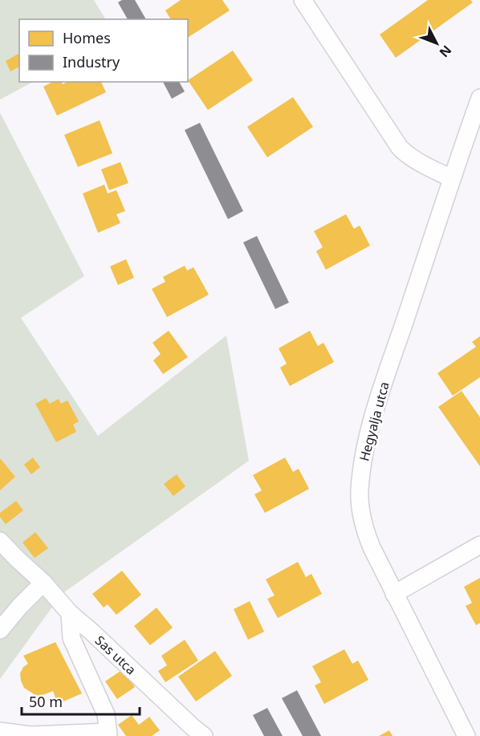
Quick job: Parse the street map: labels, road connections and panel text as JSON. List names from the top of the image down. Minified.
{"streets":{"street":["Hegyalja utca","Sas utca"]},"legend":["Homes","Industry"],"scale_bar":"50 m","north":"bottom right"}
